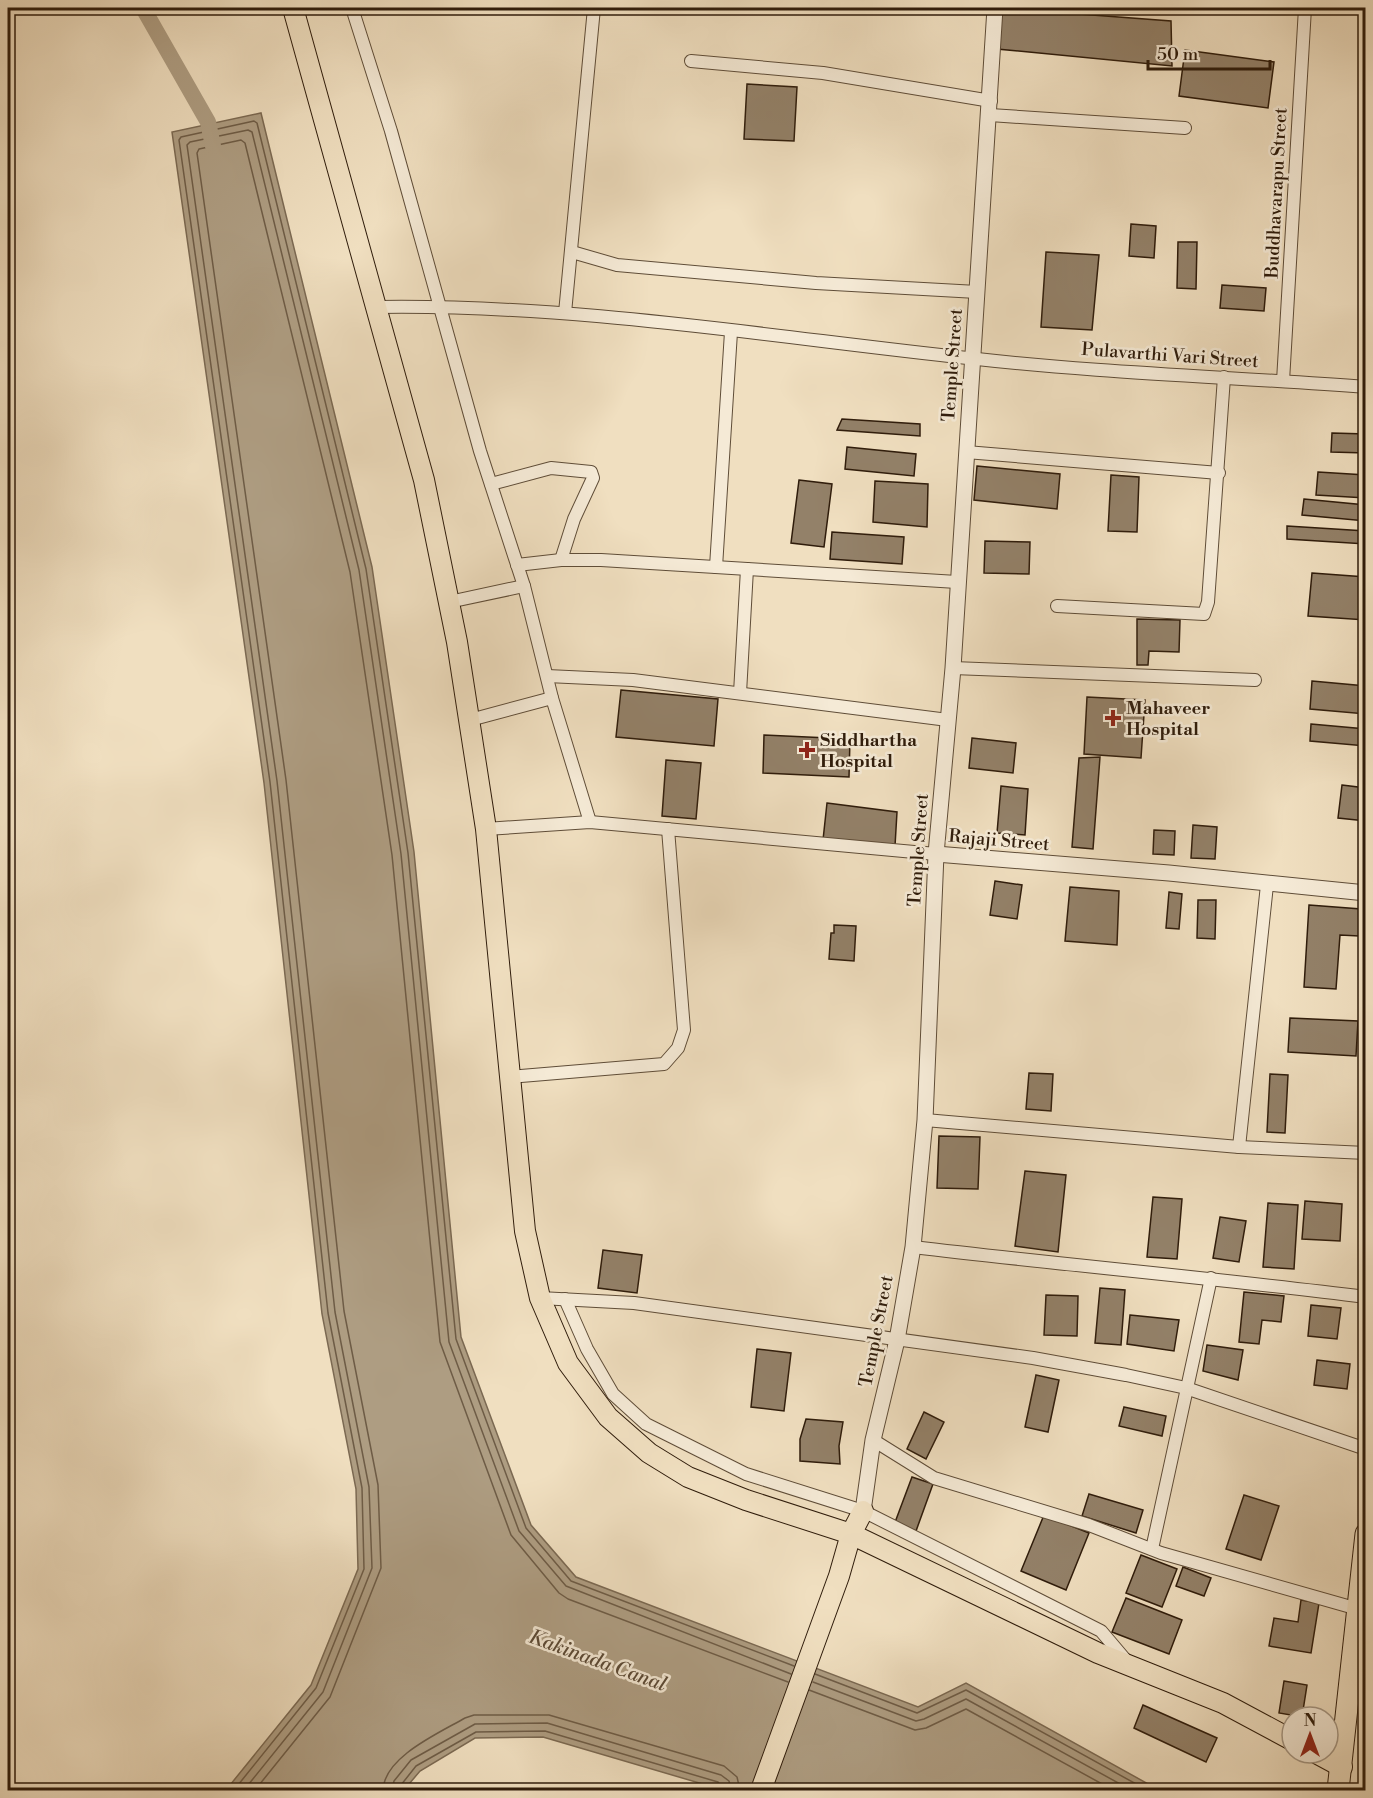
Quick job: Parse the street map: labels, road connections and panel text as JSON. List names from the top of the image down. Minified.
{"streets":{"street":["Buddhavarapu Street","Pulavarthi Vari Street","Temple Street","Rajaji Street"]},"crossings":[["Buddhavarapu Street","Pulavarthi Vari Street"],["Pulavarthi Vari Street","Temple Street"],["Temple Street","Rajaji Street"]],"water":["Kakinada Canal"],"places":{"health":["Mahaveer Hospital","Siddhartha Hospital"]},"scale_bar":"50 m","north":"top"}
